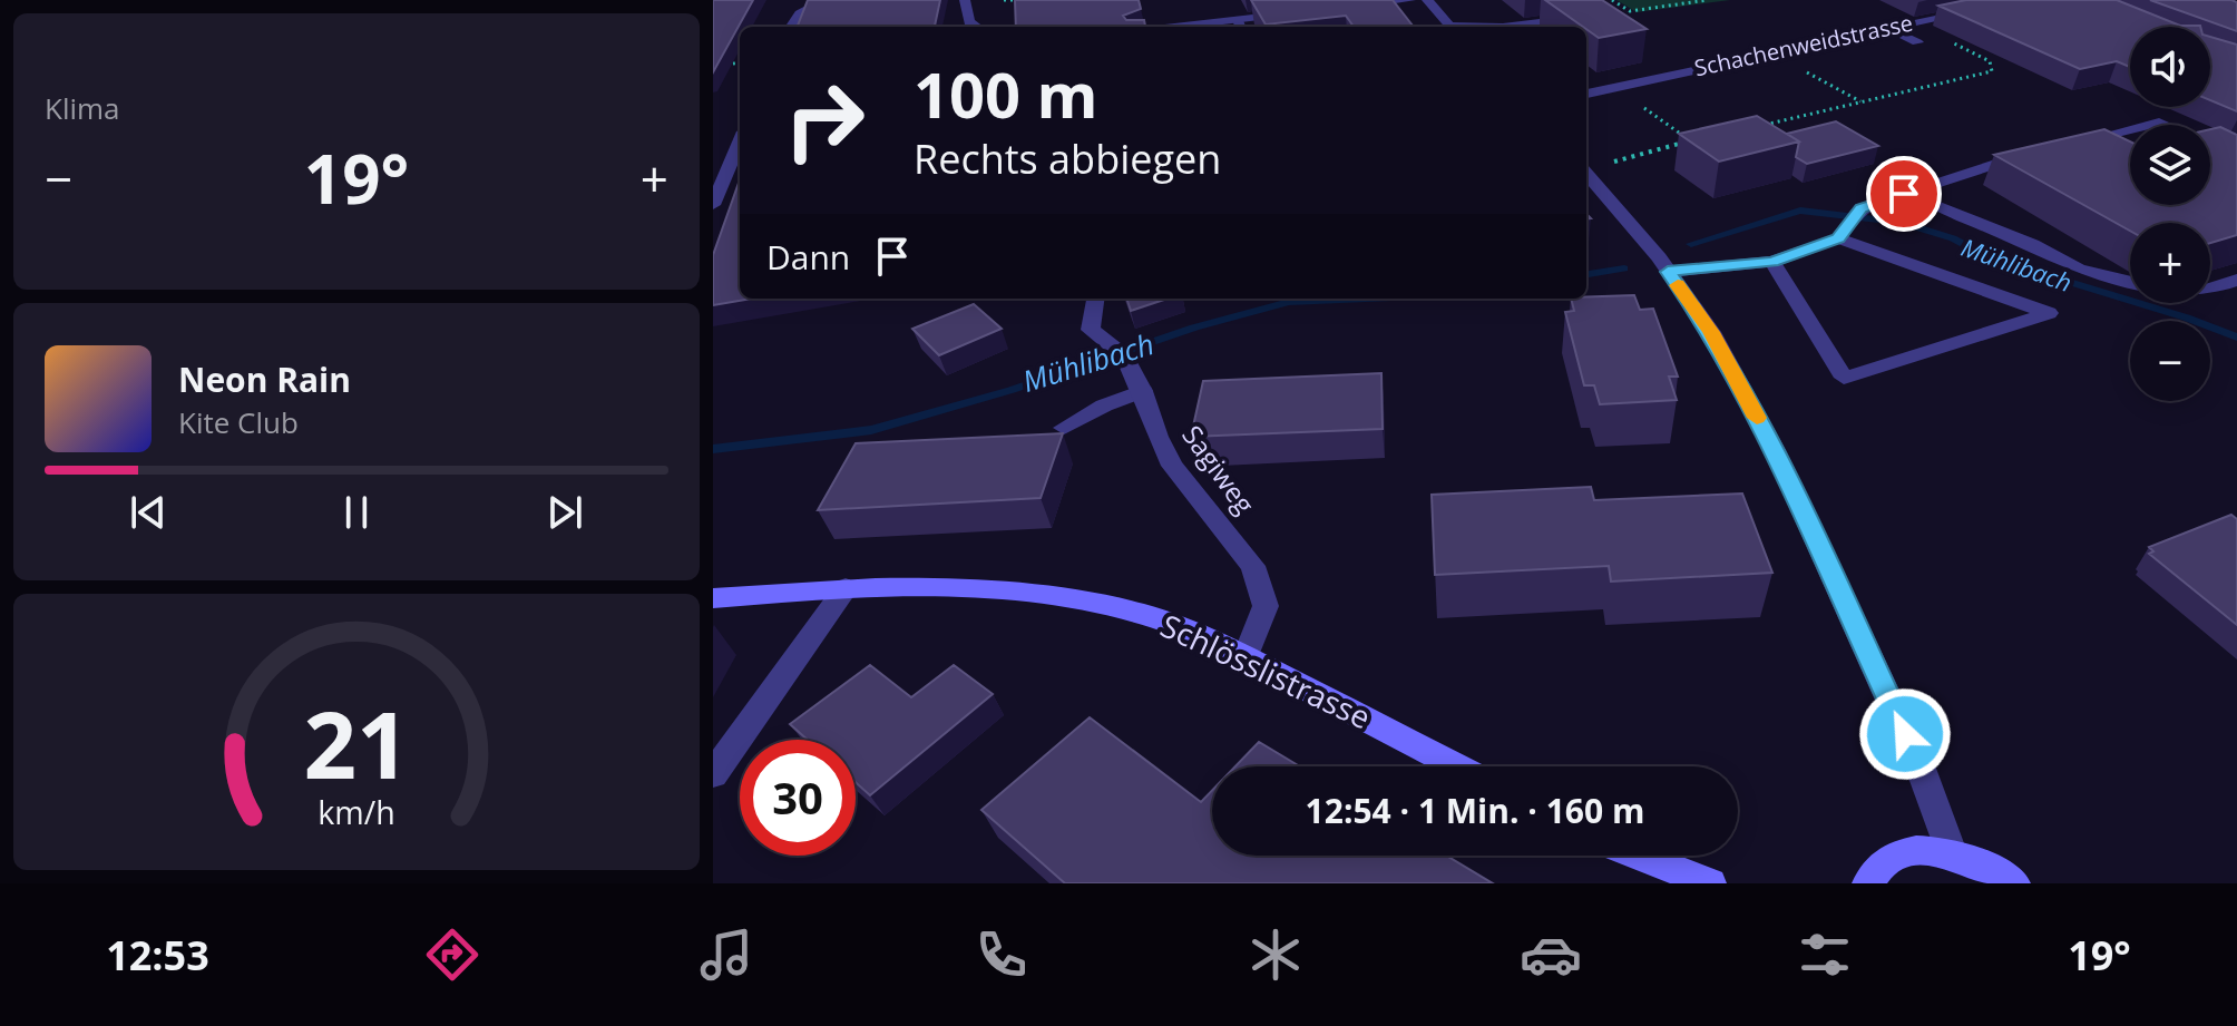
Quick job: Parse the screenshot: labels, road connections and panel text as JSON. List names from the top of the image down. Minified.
{"streets":{"main road":["Schlösslistrasse"],"street":["Schachenweidstrasse","Sagiweg"]},"crossings":[["Sagiweg","Schlösslistrasse"]],"water":["Mühlibach"],"page":{"tile":"Klima","map_buttons":["+","−"],"turn":["100 m","Rechts abbiegen"],"heat":["−","19°","+"],"then":"Dann","song":["Neon Rain","Kite Club"],"limit":"30","trip":"12:54 · 1 Min. · 160 m","tabs":["12:53","19°"],"gauge":["21","km/h"]}}
